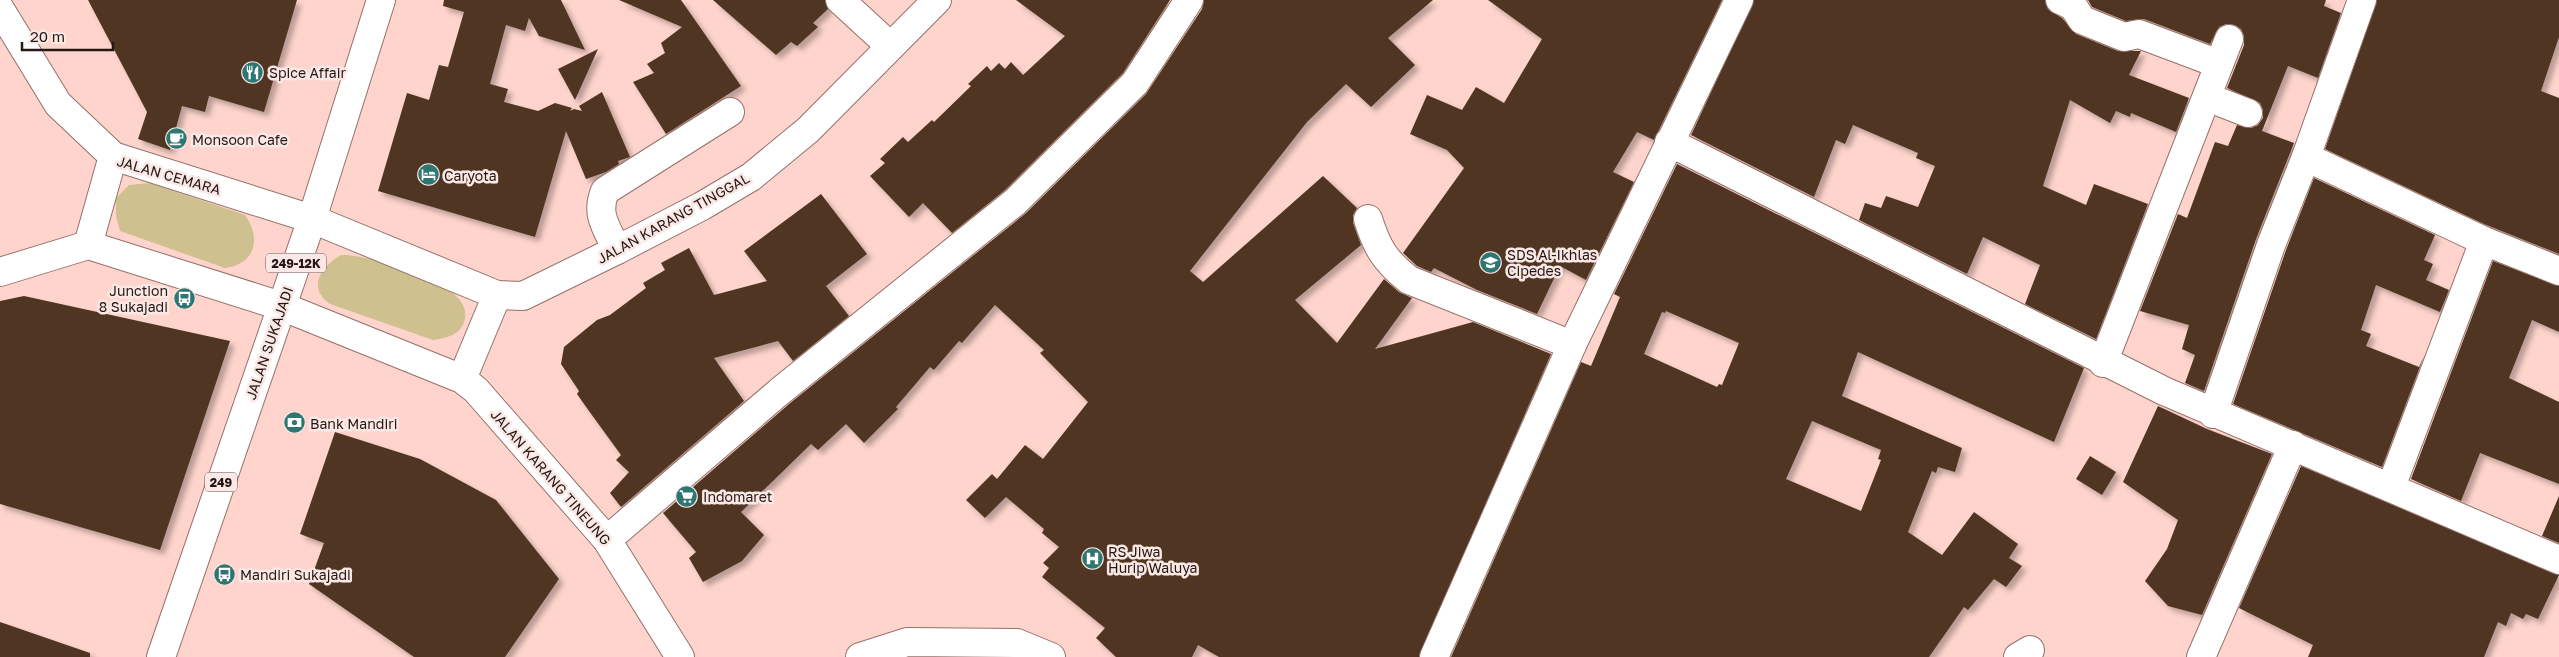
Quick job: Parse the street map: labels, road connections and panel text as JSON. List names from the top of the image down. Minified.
{"streets":{"street":["JALAN CEMARA","JALAN KARANG TINGGAL","249-12K","JALAN SUKAJADI","JALAN KARANG TINEUNG","249"]},"crossings":[["JALAN CEMARA","JALAN SUKAJADI"],["JALAN SUKAJADI","JALAN KARANG TINEUNG"]],"places":{"restaurant":["Spice Affair"],"cafe":["Monsoon Cafe"],"hotel":["Caryota"],"school or university":["SDS Al-Ikhlas Cipedes"],"bus stop":["Junction 8 Sukajadi","Mandiri Sukajadi"],"bank":["Bank Mandiri"],"supermarket":["Indomaret"],"hospital":["RS Jiwa Hurip Waluya"]},"scale_bar":"20 m"}
